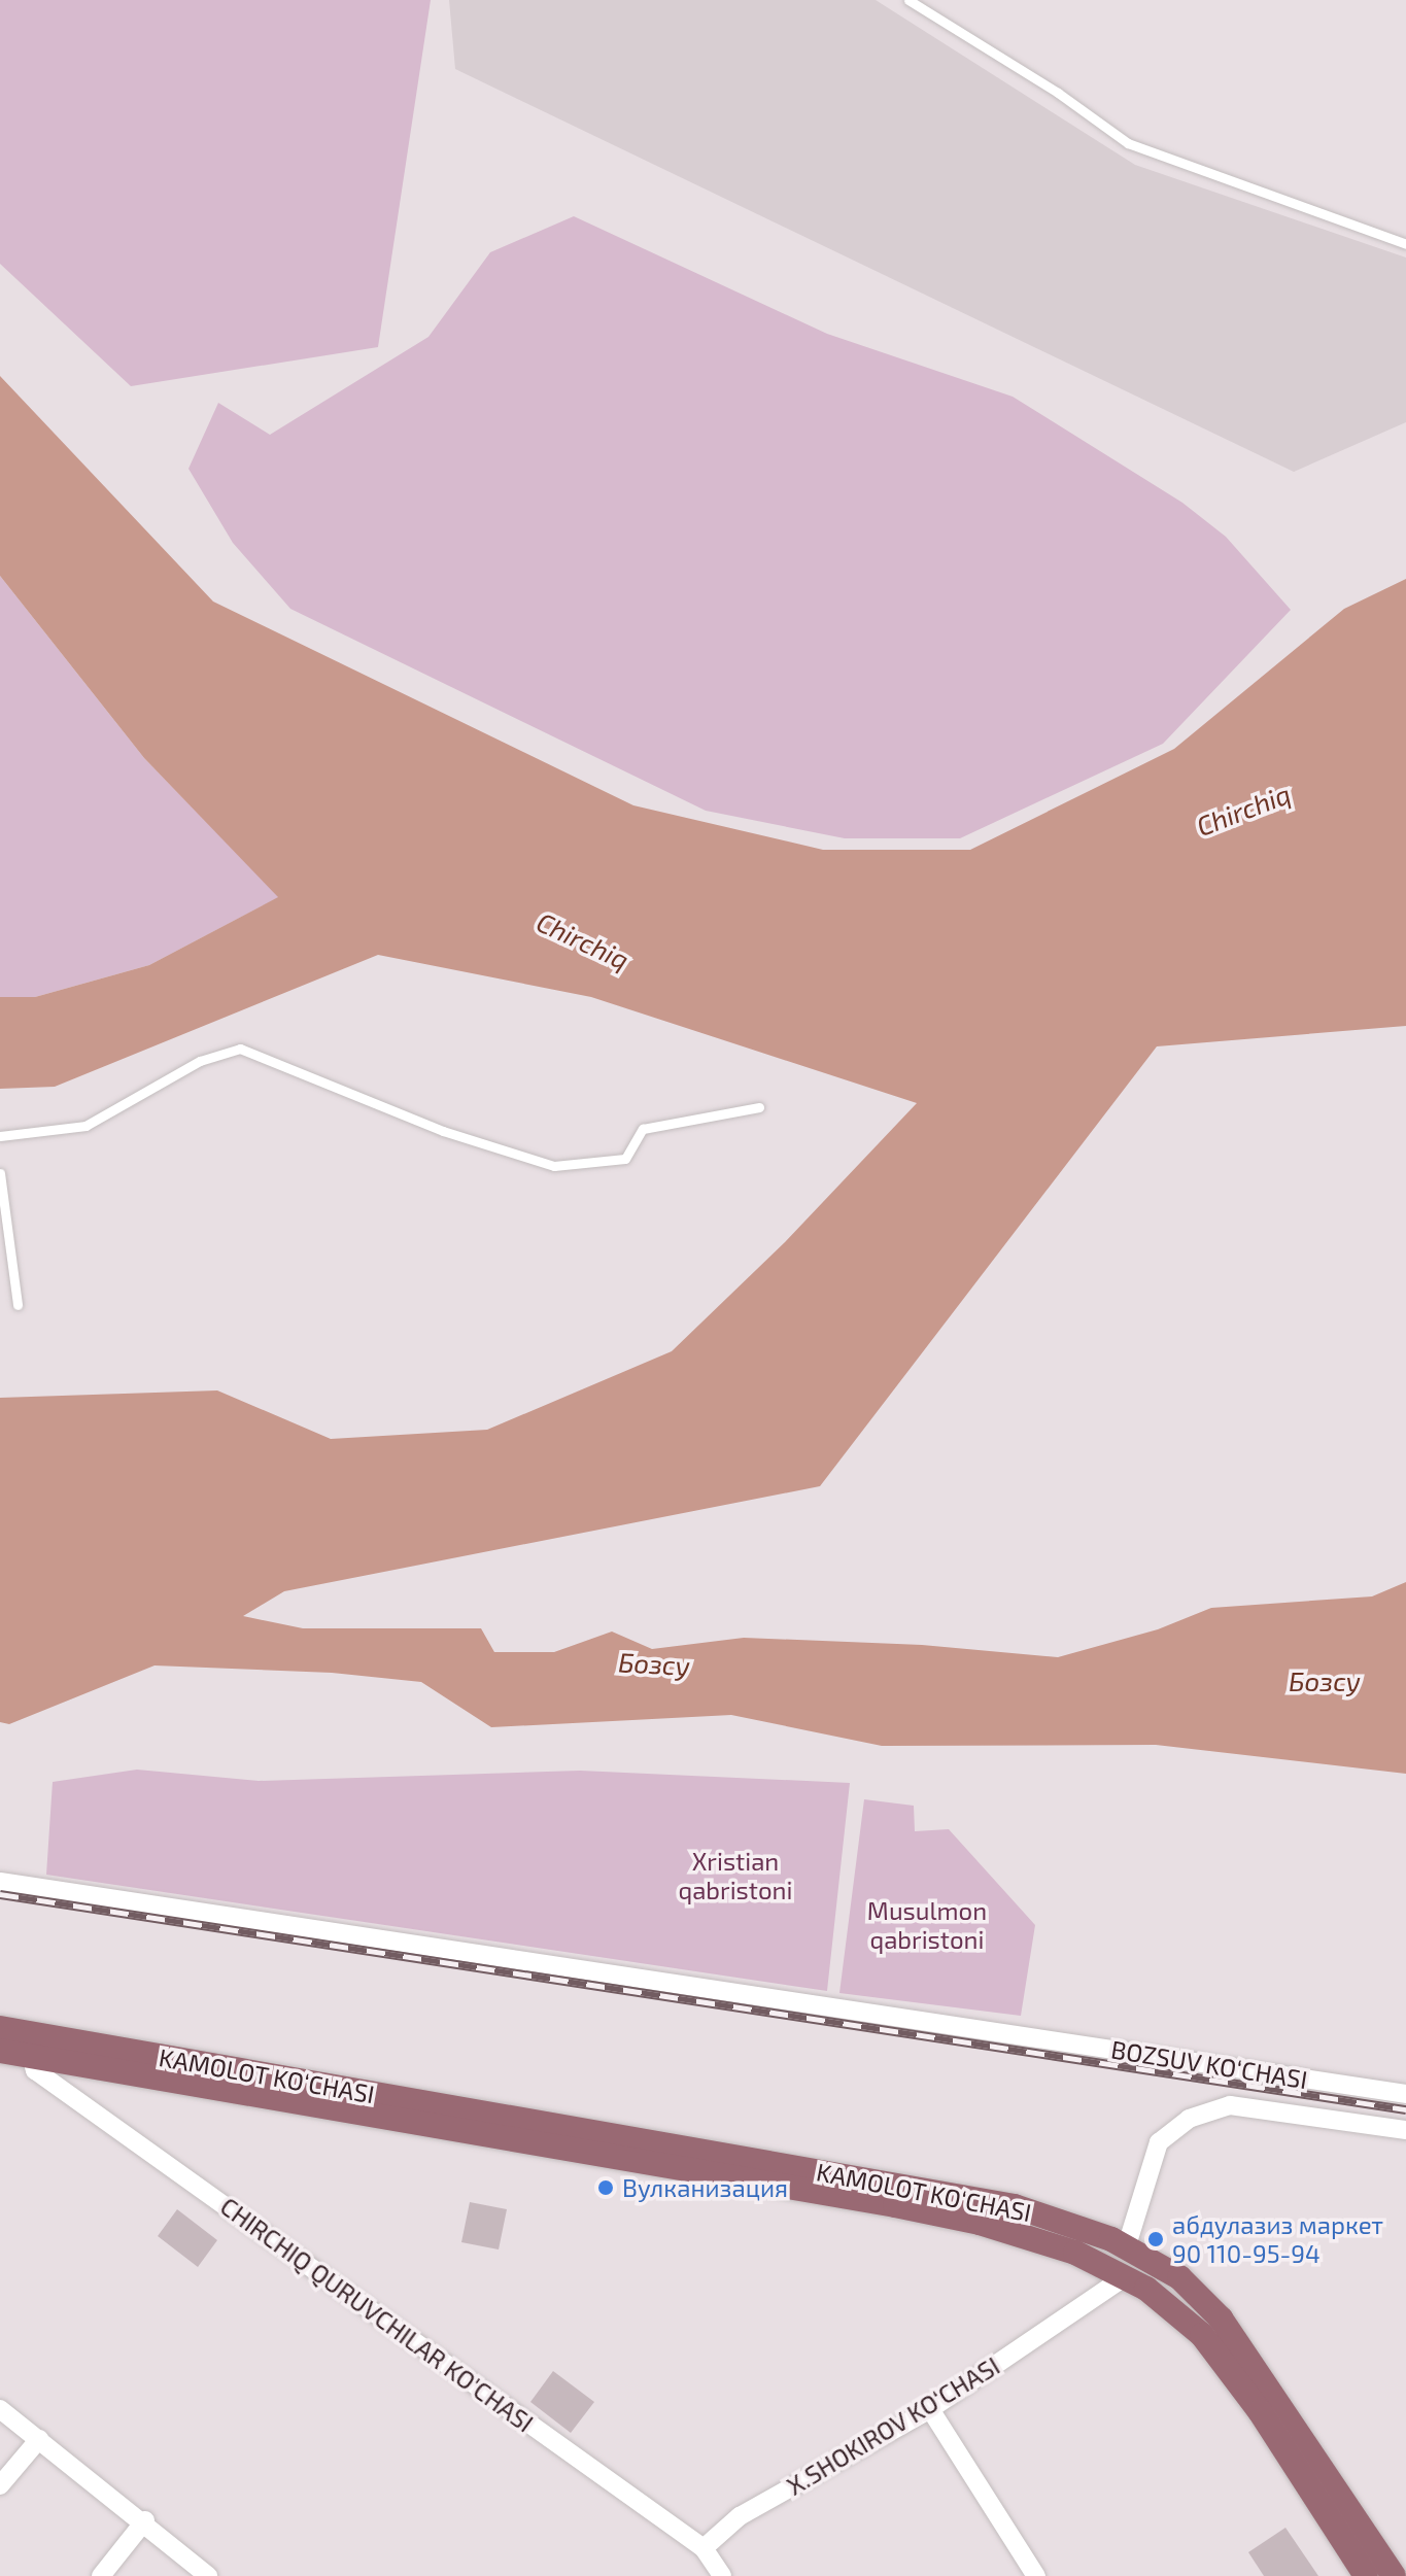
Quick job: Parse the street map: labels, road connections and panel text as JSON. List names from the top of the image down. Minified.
{"streets":{"main road":["KAMOLOT KO‘CHASI"],"street":["BOZSUV KO‘CHASI","CHIRCHIQ QURUVCHILAR KO'CHASI","X.SHOKIROV KO‘CHASI"]},"crossings":[["CHIRCHIQ QURUVCHILAR KO'CHASI","X.SHOKIROV KO‘CHASI"]],"water":["Chirchiq","Бозсу"],"parks":["Xristian qabristoni","Musulmon qabristoni"],"places":["Вулканизация","абдулазиз маркет 90 110-95-94"]}
